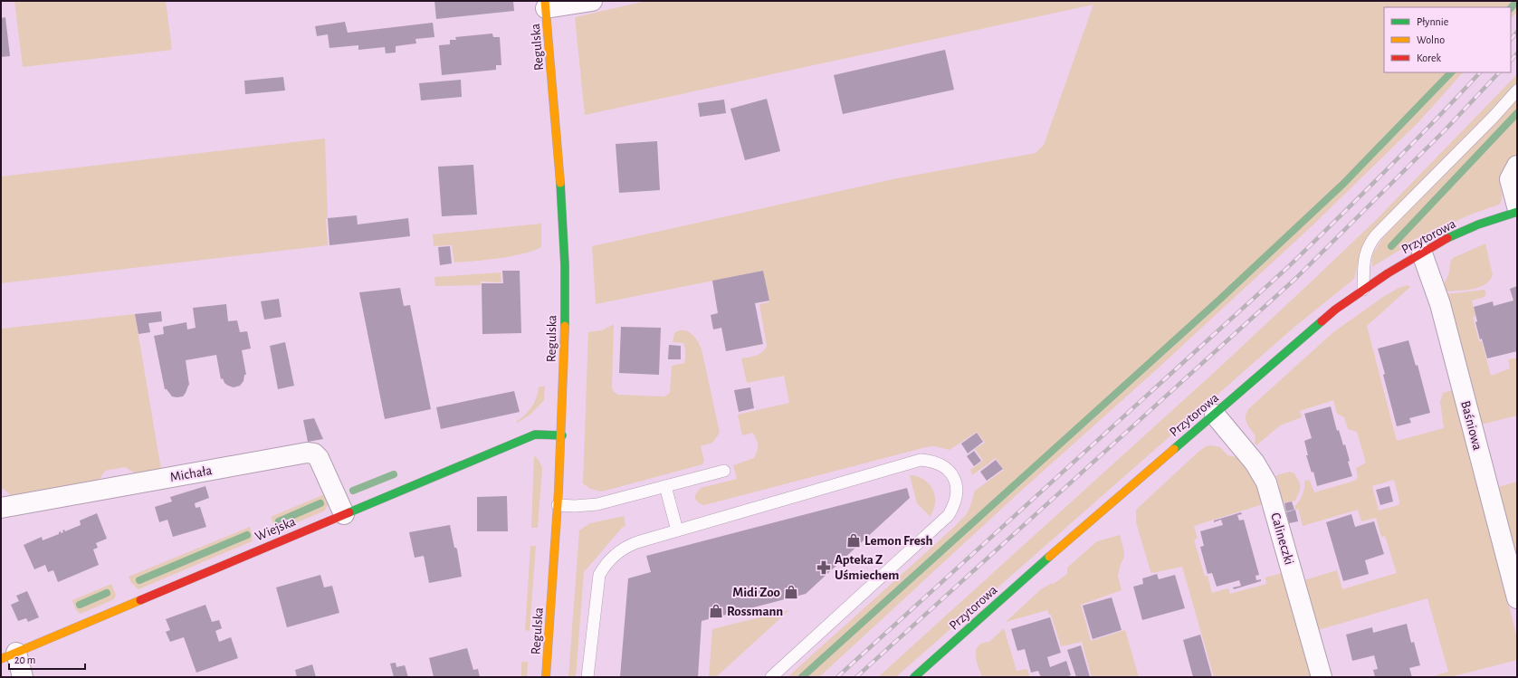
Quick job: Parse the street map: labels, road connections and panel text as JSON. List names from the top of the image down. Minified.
{"streets":{"street":["Regulska","Przytorowa","Baśniowa","Michała","Wiejska","Calineczki"]},"crossings":[["Regulska","Wiejska"],["Przytorowa","Baśniowa"],["Przytorowa","Calineczki"],["Michała","Wiejska"]],"places":{"shop":["Lemon Fresh","Midi Zoo","Rossmann"],"pharmacy":["Apteka Z Uśmiechem"]},"legend":["Płynnie","Wolno","Korek"],"scale_bar":"20 m"}
